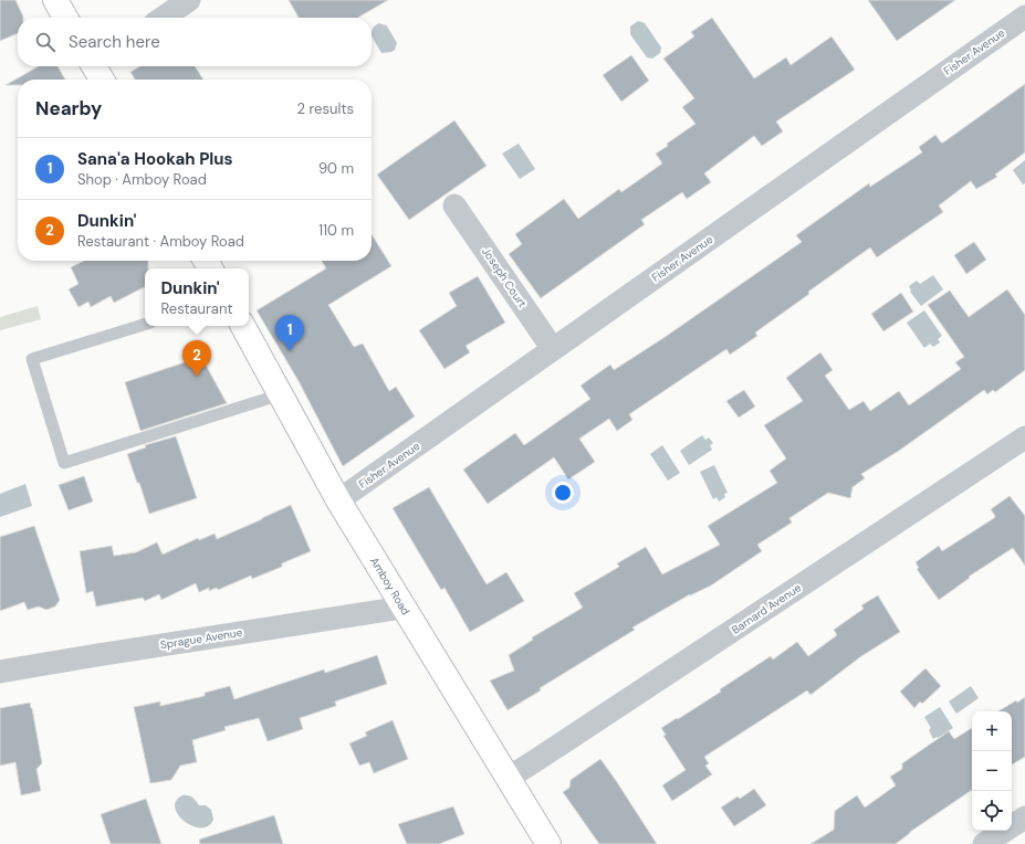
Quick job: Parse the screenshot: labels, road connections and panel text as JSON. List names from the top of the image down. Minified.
{"streets":{"main road":["Amboy Road"],"street":["Fisher Avenue","Joseph Court","Barnard Avenue","Sprague Avenue"]},"crossings":[["Fisher Avenue","Joseph Court"],["Fisher Avenue","Amboy Road"],["Amboy Road","Barnard Avenue"],["Amboy Road","Sprague Avenue"]],"page":{"search":"Search here","heading":["Nearby","2 results"],"list":[{"mark":"1","name":"Sana'a Hookah Plus","note":"Shop · Amboy Road","value":"90 m"},{"mark":"2","name":"Dunkin'","note":"Restaurant · Amboy Road","value":"110 m"}],"popup":["Dunkin'","Restaurant"],"pins":["1","2"],"map_buttons":["+","−"]}}
